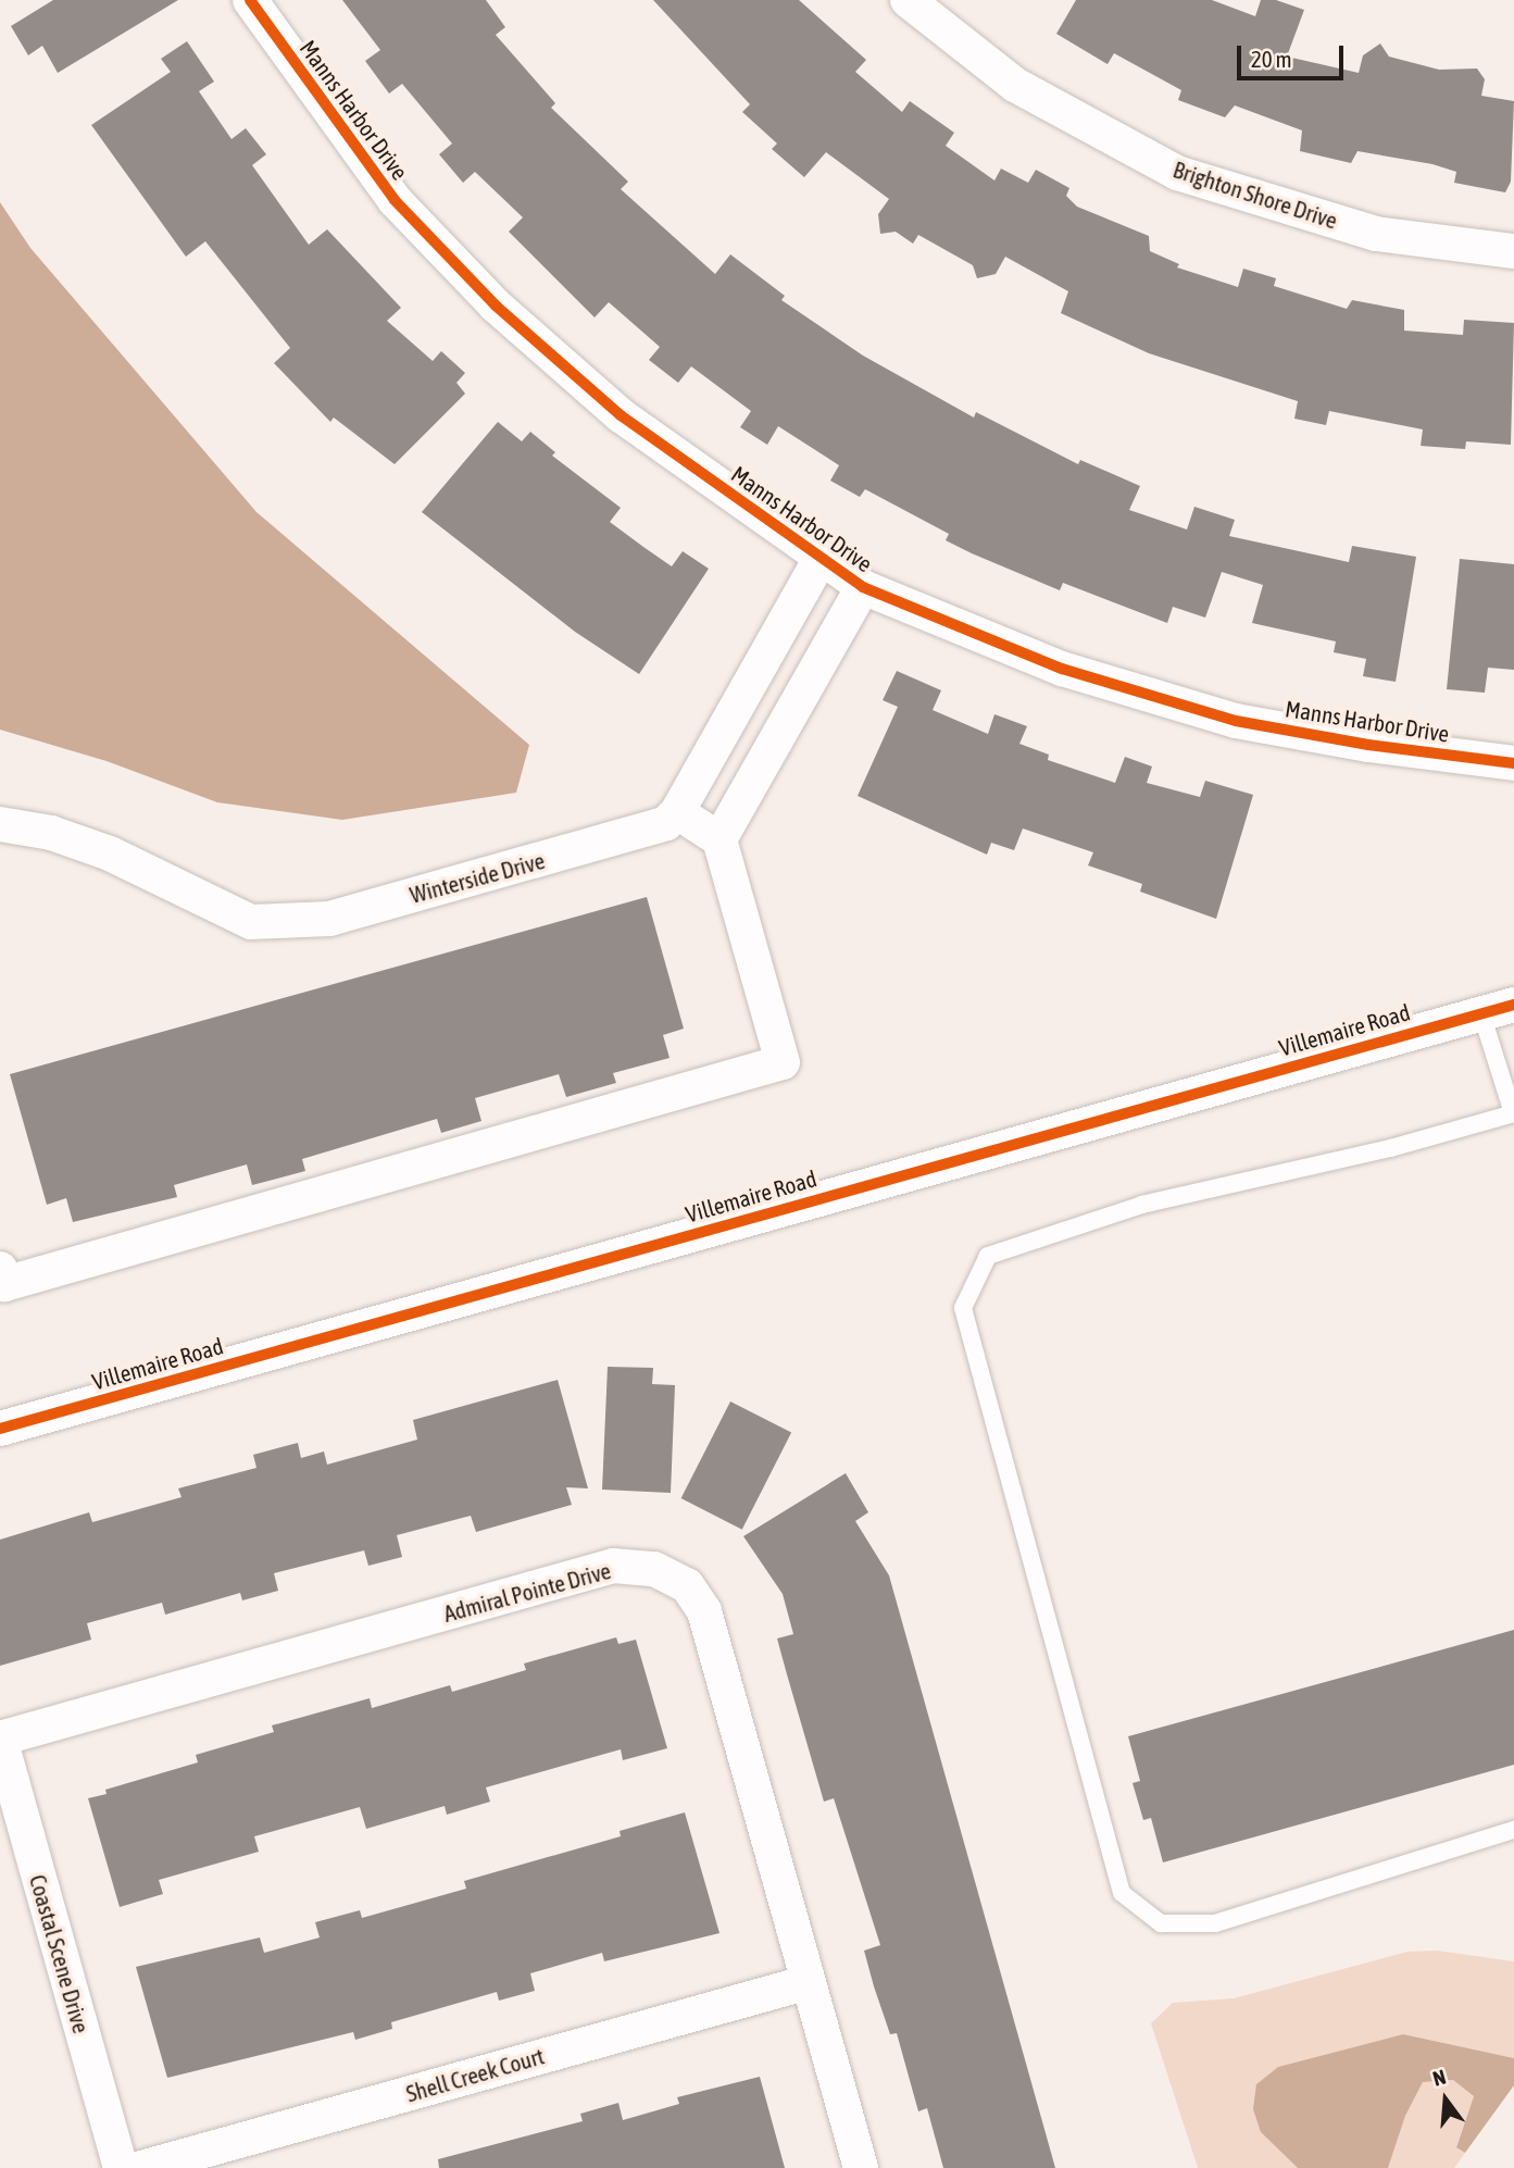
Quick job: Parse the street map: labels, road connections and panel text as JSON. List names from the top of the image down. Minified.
{"streets":{"street":["Manns Harbor Drive","Brighton Shore Drive","Winterside Drive","Villemaire Road","Admiral Pointe Drive","Coastal Scene Drive","Shell Creek Court"]},"crossings":[["Admiral Pointe Drive","Coastal Scene Drive"],["Admiral Pointe Drive","Shell Creek Court"]],"scale_bar":"20 m","north":"top"}
